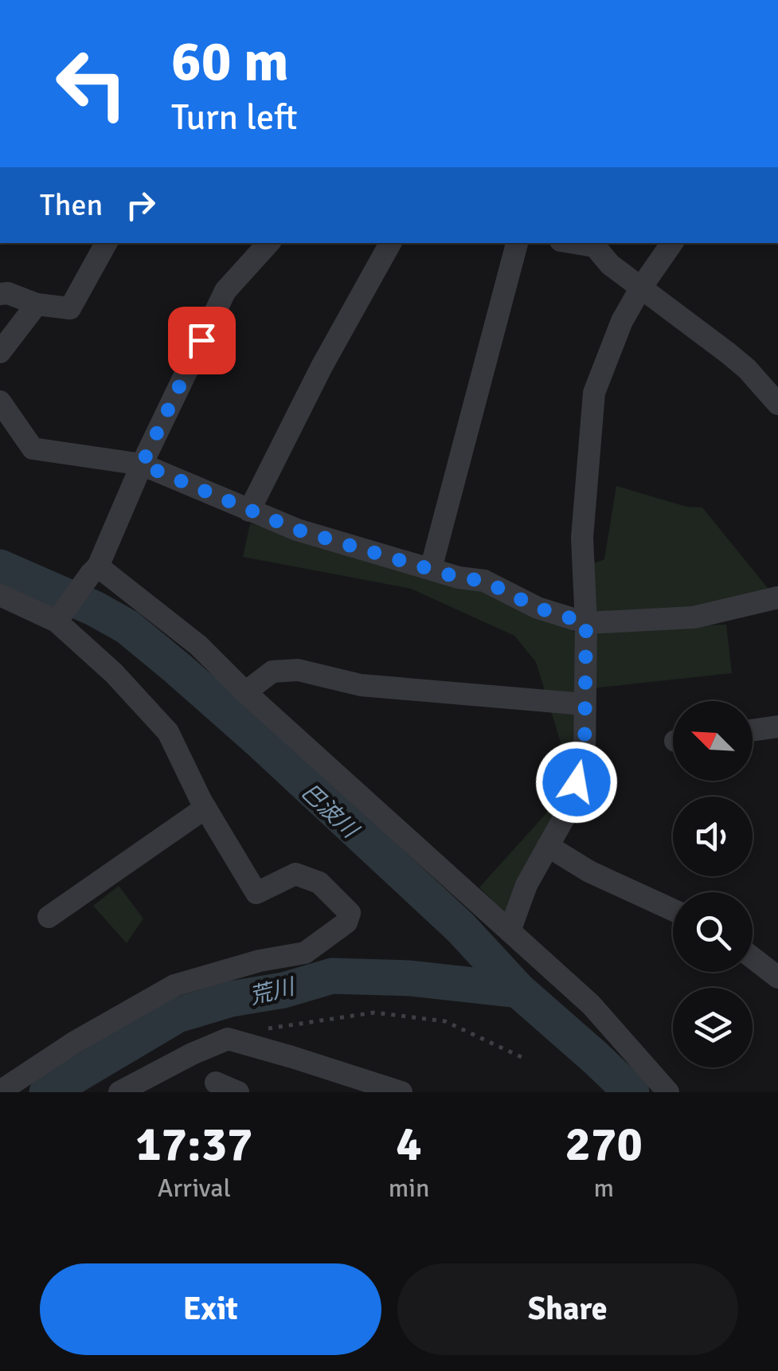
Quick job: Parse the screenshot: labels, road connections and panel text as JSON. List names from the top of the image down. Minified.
{"water":["巴波川","荒川"],"north":"top left","page":{"turn":["60 m","Turn left"],"then":"Then","eta":["17:37","Arrival","4","min","270","m"],"buttons":["Exit","Share"]}}
